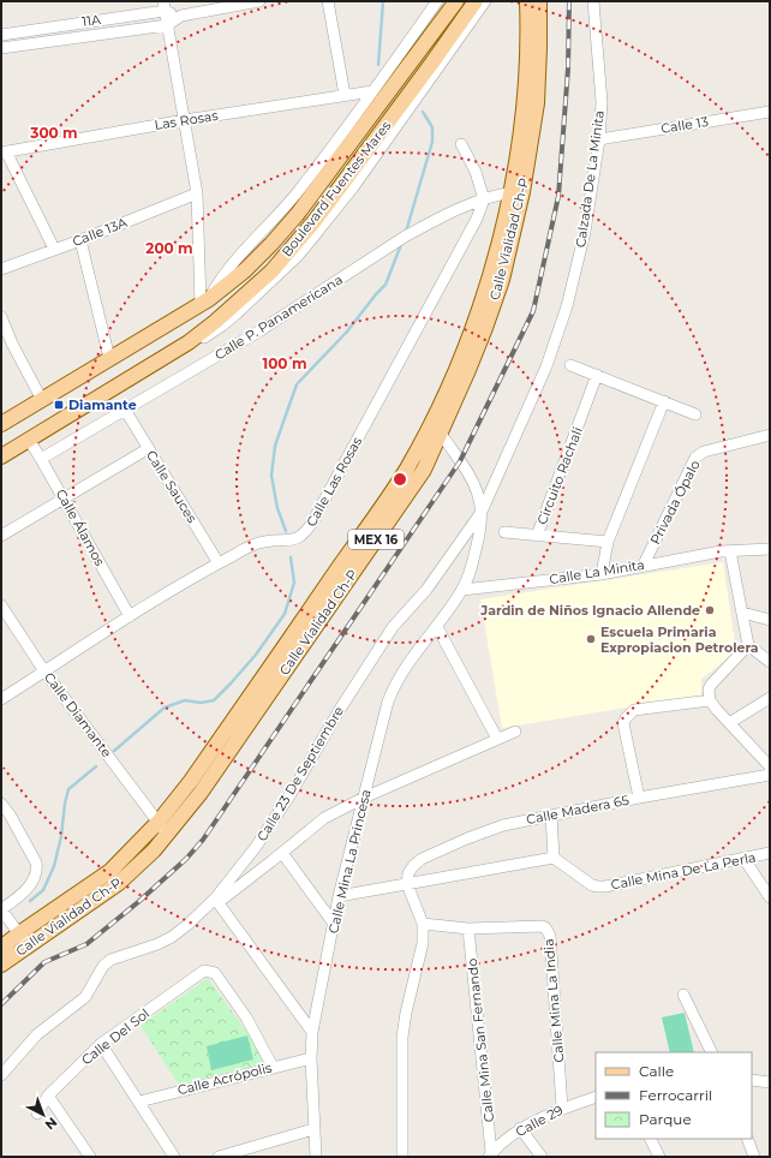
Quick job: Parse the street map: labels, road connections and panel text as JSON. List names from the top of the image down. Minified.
{"streets":{"main road":["Boulevard Fuentes Mares","Calle Vialidad Ch-P","MEX 16"],"street":["11A","Las Rosas","Calle 13","Calzada De La Minita","Calle 13A","Calle P. Panamericana","Circuito Rachali","Calle Las Rosas","Calle Sauces","Privada Ópalo","Calle Álamos","Calle La Minita","Calle Diamante","Calle 23 De Septiembre","Calle Madera 65","Calle Mina La Princesa","Calle Mina De La Perla","Calle Mina La India","Calle Del Sol","Calle Mina San Fernando","Calle Acrópolis","Calle 29"]},"crossings":[["Calle 13","Calzada De La Minita"],["Calzada De La Minita","Calle Vialidad Ch-P"],["Calzada De La Minita","Calle La Minita"],["Calzada De La Minita","Calle 23 De Septiembre"],["Calzada De La Minita","Calle Mina La Princesa"],["Boulevard Fuentes Mares","Calle Álamos"],["Calle Vialidad Ch-P","Calle P. Panamericana"],["Calle Vialidad Ch-P","Calle Diamante"],["Calle P. Panamericana","Calle Las Rosas"],["Calle P. Panamericana","Calle Sauces"],["Calle P. Panamericana","Calle Álamos"],["Calle Las Rosas","Calle Sauces"],["Calle Las Rosas","Calle Álamos"],["Calle Las Rosas","Calle Diamante"],["Privada Ópalo","Calle La Minita"],["Calle La Minita","Calle Mina La Princesa"],["Calle Mina La Princesa","Calle Acrópolis"],["Calle Mina La India","Calle Mina San Fernando"],["Calle Mina La India","Calle 29"],["Calle Del Sol","Calle Acrópolis"],["Calle Mina San Fernando","Calle 29"]],"places":{"transit":["Diamante"],"other":["Jardin de Niños Ignacio Allende","Escuela Primaria Expropiacion Petrolera"]},"legend":["Calle","Ferrocarril","Parque"],"north":"bottom right","rings":["300 m","200 m","100 m"]}
